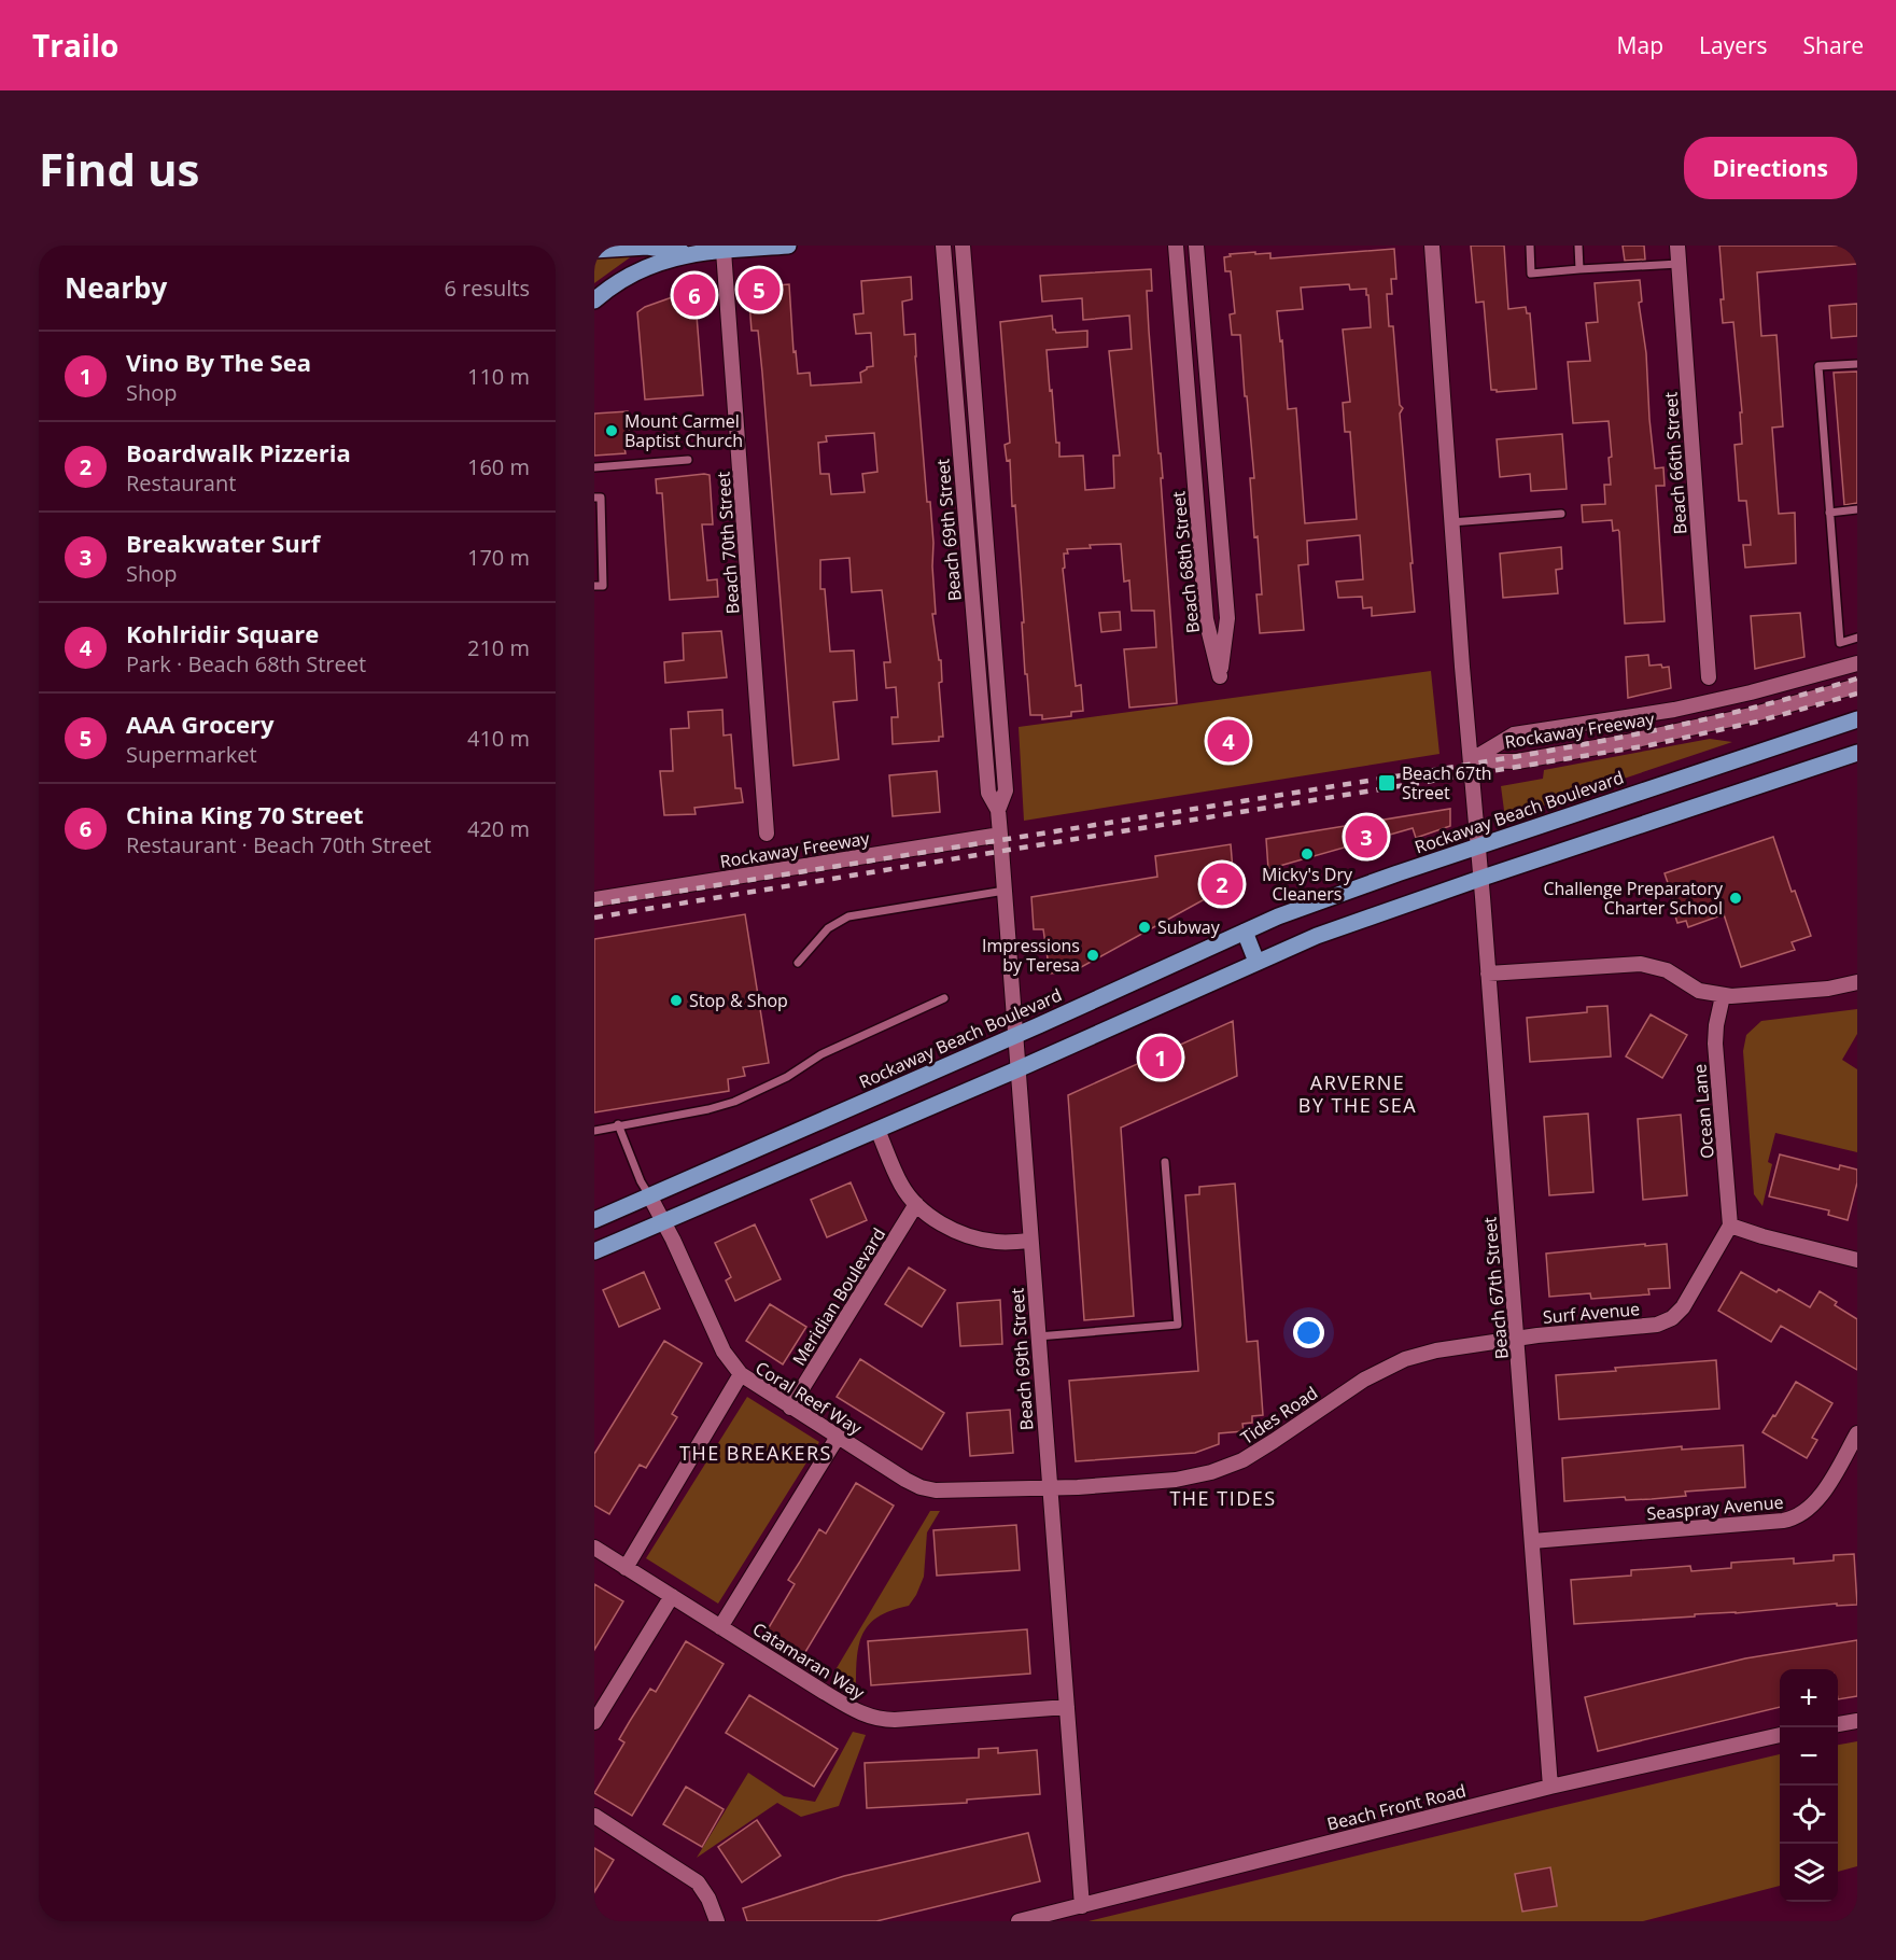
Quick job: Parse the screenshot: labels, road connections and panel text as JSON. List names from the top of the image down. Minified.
{"streets":{"main road":["Rockaway Beach Boulevard"],"street":["Beach 66th Street","Beach 69th Street","Beach 70th Street","Beach 68th Street","Rockaway Freeway","Ocean Lane","Beach 67th Street","Meridian Boulevard","Surf Avenue","Coral Reef Way","Tides Road","Seaspray Avenue","Catamaran Way","Beach Front Road"]},"crossings":[["Beach 69th Street","Rockaway Freeway"],["Beach 69th Street","Rockaway Beach Boulevard"],["Beach 69th Street","Coral Reef Way"],["Beach 69th Street","Tides Road"],["Beach 69th Street","Catamaran Way"],["Beach 69th Street","Beach Front Road"],["Rockaway Freeway","Beach 67th Street"],["Rockaway Beach Boulevard","Beach 67th Street"],["Rockaway Beach Boulevard","Coral Reef Way"],["Ocean Lane","Surf Avenue"],["Beach 67th Street","Surf Avenue"],["Beach 67th Street","Tides Road"],["Beach 67th Street","Seaspray Avenue"],["Beach 67th Street","Beach Front Road"],["Meridian Boulevard","Coral Reef Way"],["Surf Avenue","Tides Road"],["Coral Reef Way","Tides Road"]],"districts":["ARVERNE BY THE SEA","THE BREAKERS","THE TIDES"],"places":{"other":["Mount Carmel Baptist Church","Micky's Dry Cleaners","Challenge Preparatory Charter School","Subway","Impressions by Teresa","Stop & Shop"],"transit":["Beach 67th Street"]},"page":{"header":"Trailo","nav":["Map","Layers","Share"],"buttons":"Directions","title":"Find us","heading":["Nearby","6 results"],"pins":["5","6","4","3","2","1"],"list":[{"mark":"1","name":"Vino By The Sea","note":"Shop","value":"110 m"},{"mark":"2","name":"Boardwalk Pizzeria","note":"Restaurant","value":"160 m"},{"mark":"3","name":"Breakwater Surf","note":"Shop","value":"170 m"},{"mark":"4","name":"Kohlridir Square","note":"Park · Beach 68th Street","value":"210 m"},{"mark":"5","name":"AAA Grocery","note":"Supermarket","value":"410 m"},{"mark":"6","name":"China King 70 Street","note":"Restaurant · Beach 70th Street","value":"420 m"}],"map_buttons":["+","−"]}}
